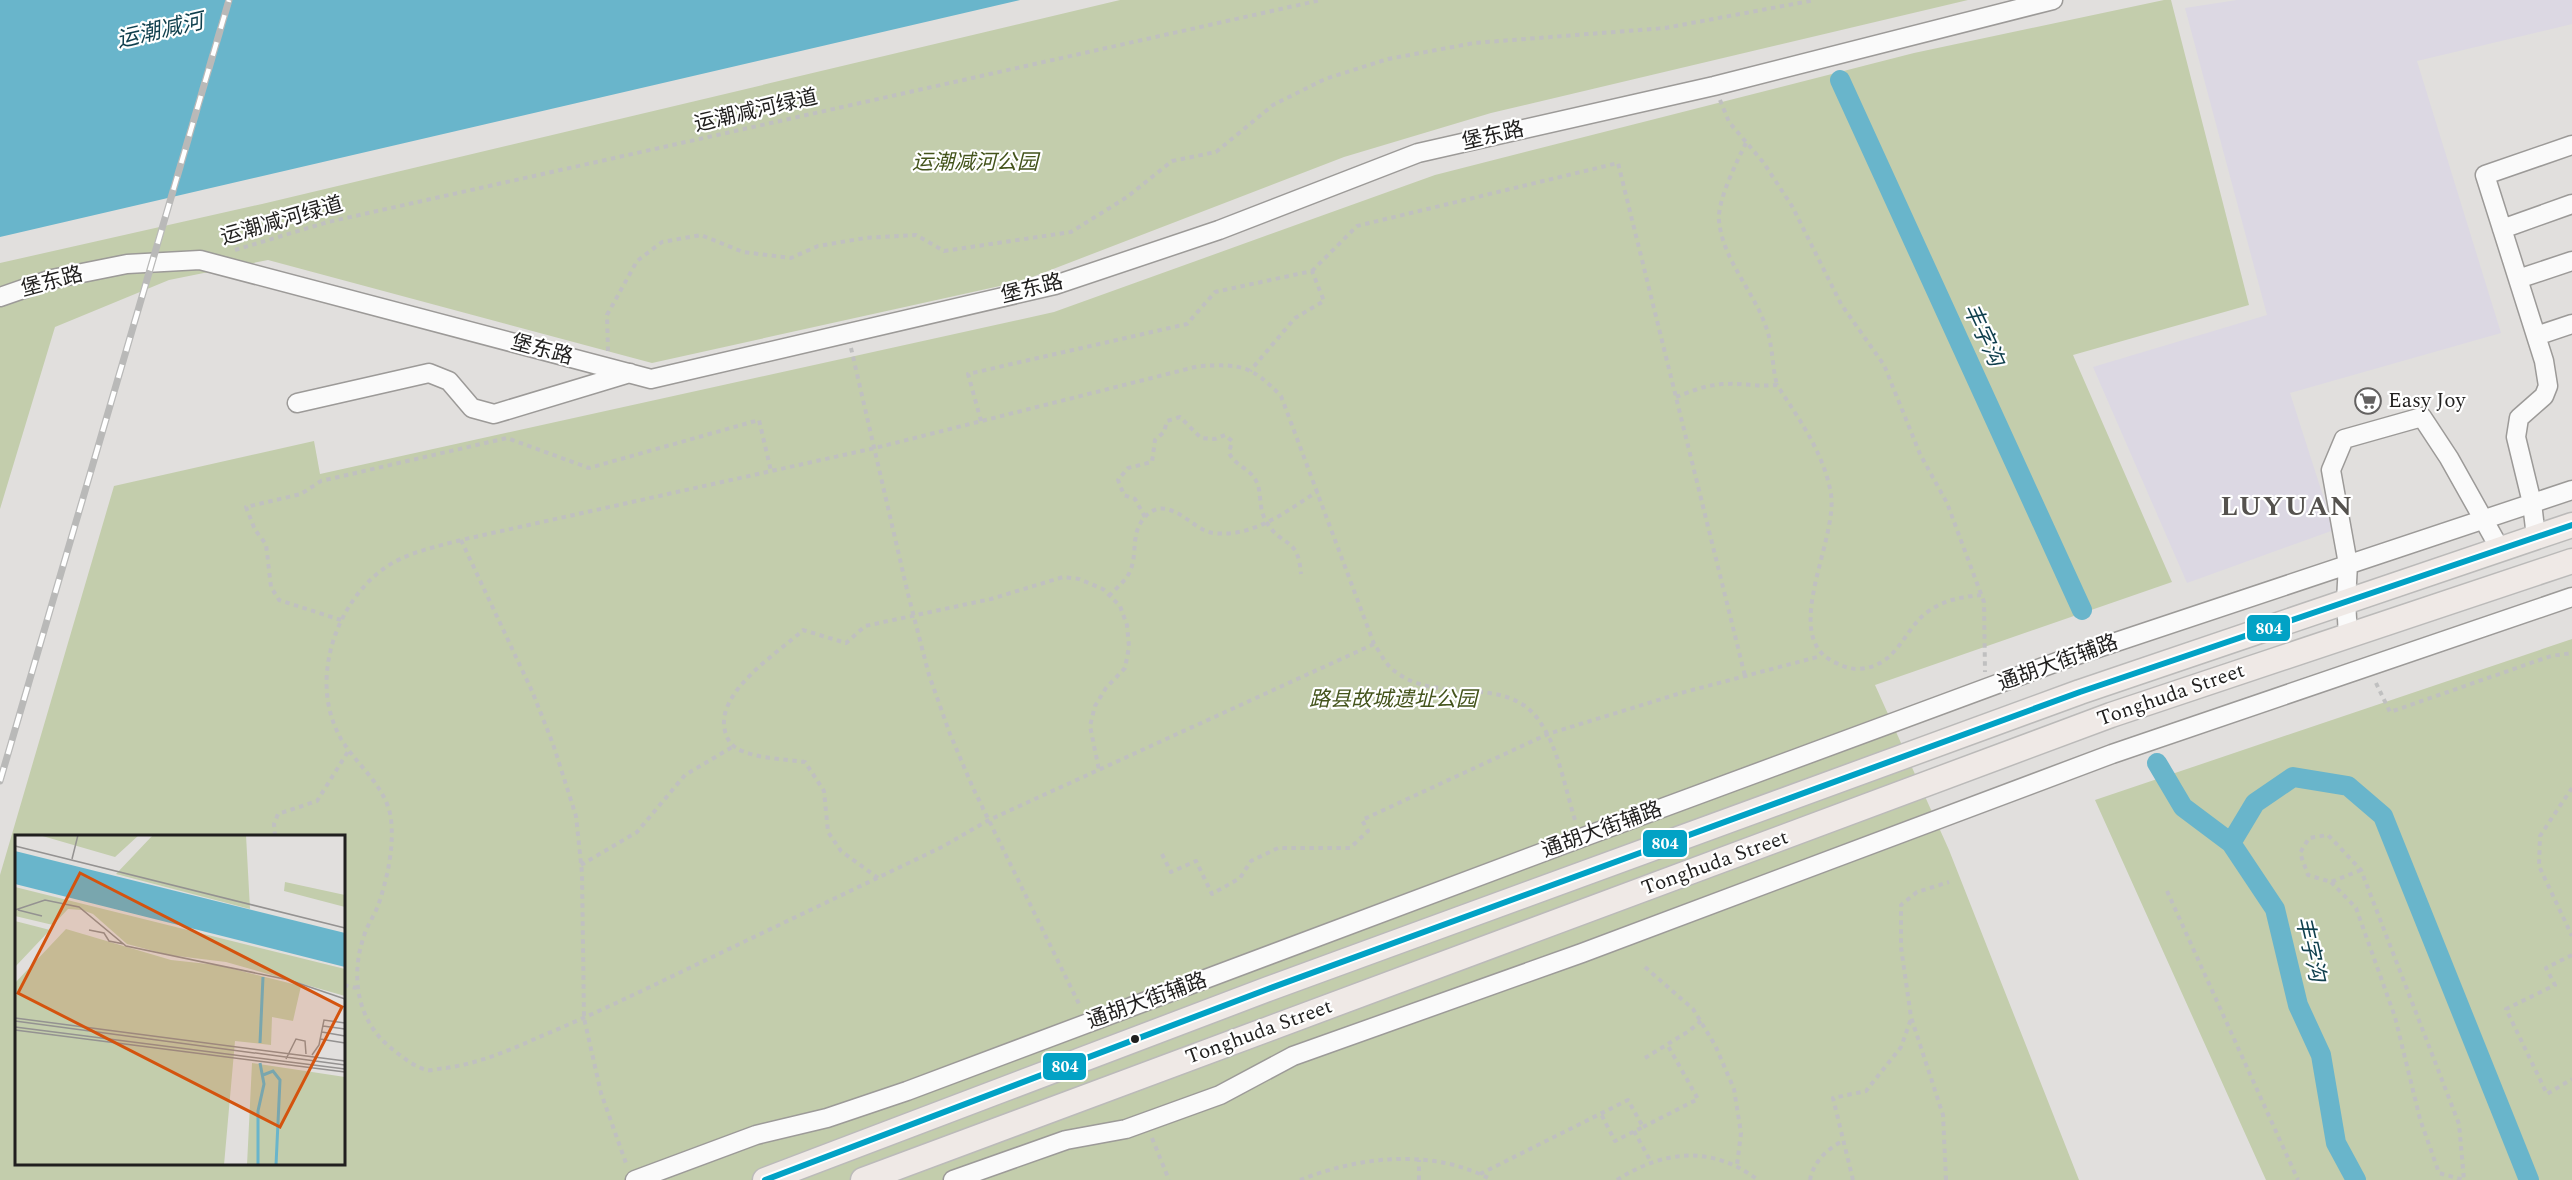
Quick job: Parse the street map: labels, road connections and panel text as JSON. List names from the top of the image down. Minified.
{"streets":{"main road":["Tonghuda Street"],"street":["堡东路","通胡大街辅路"],"path":["运潮减河绿道"]},"districts":["LUYUAN"],"water":["运潮减河","丰字沟"],"parks":["运潮减河公园","路县故城遗址公园"],"places":{"supermarket":["Easy Joy"]},"lines":["transit line 804"]}
